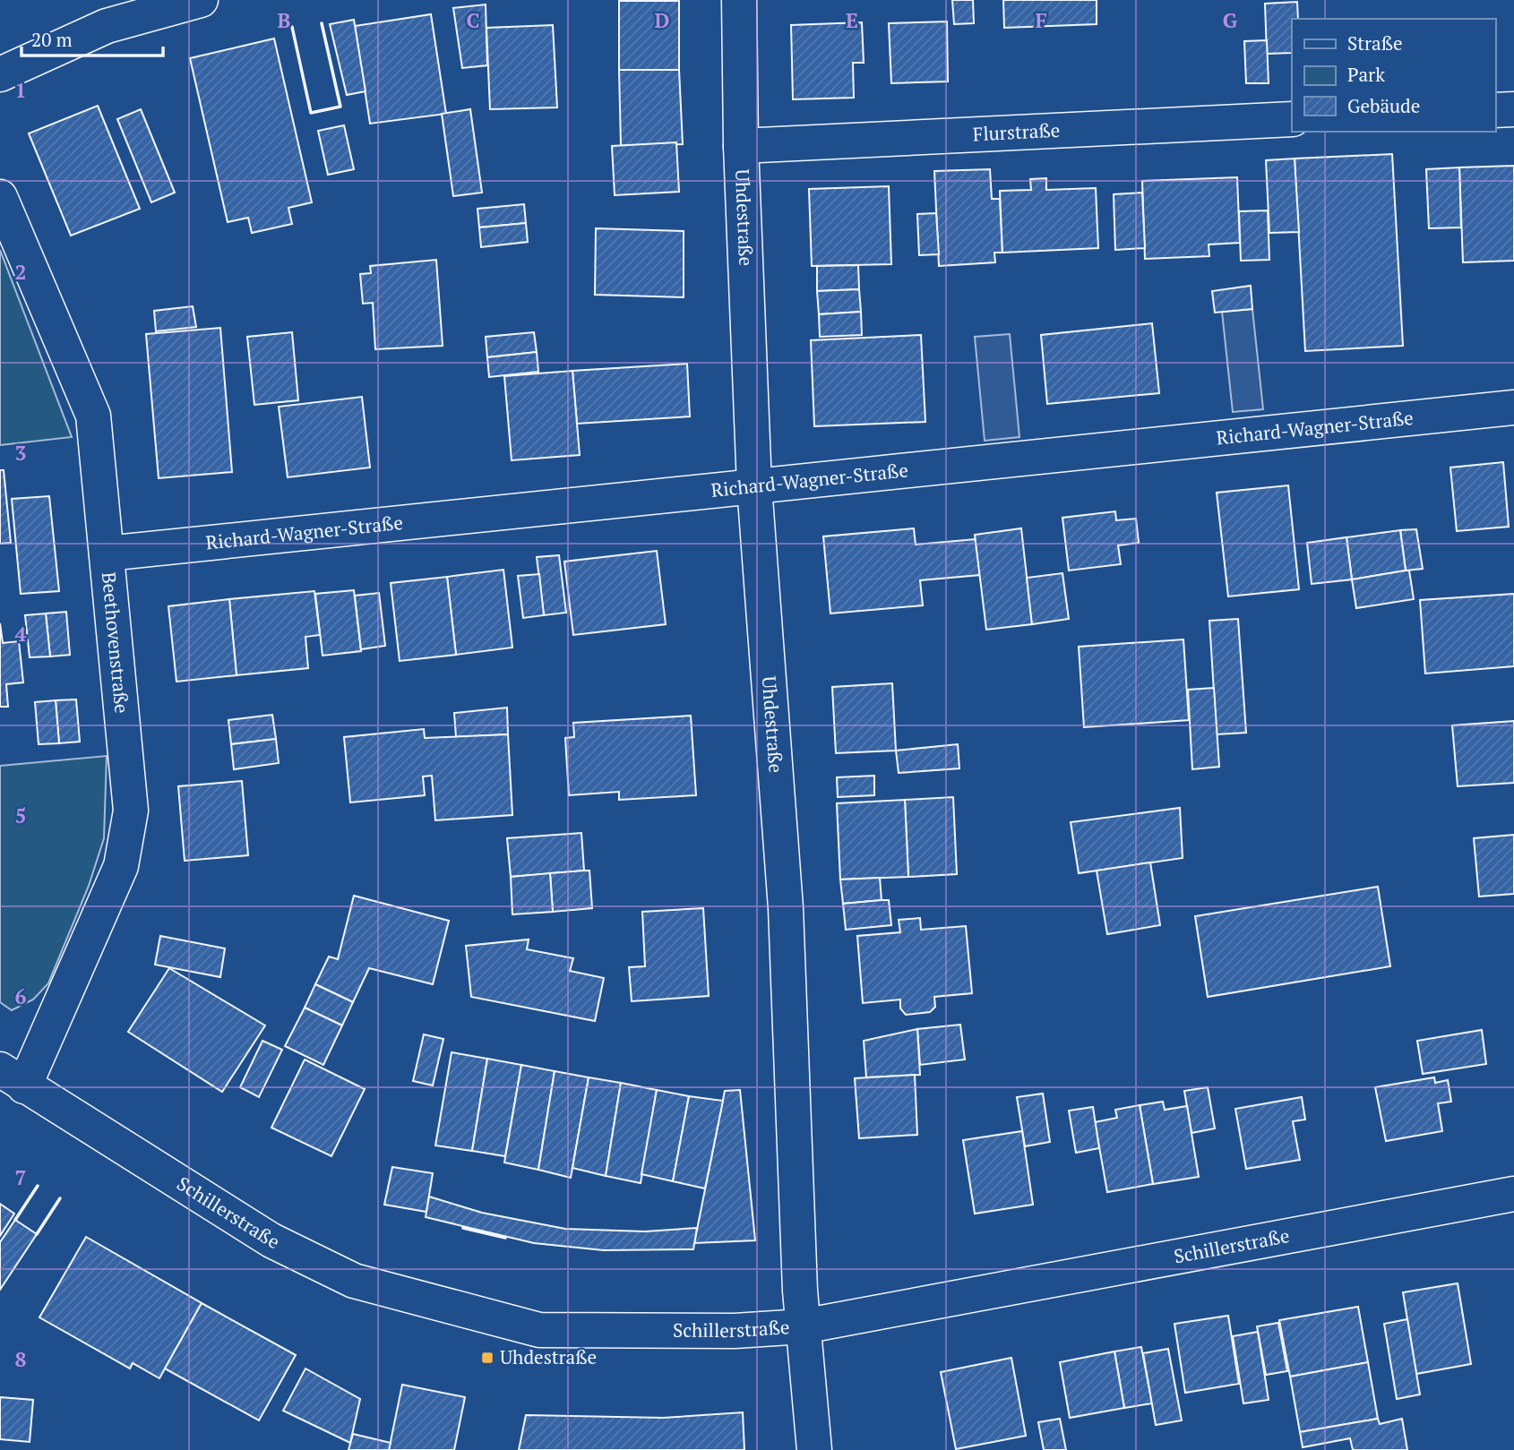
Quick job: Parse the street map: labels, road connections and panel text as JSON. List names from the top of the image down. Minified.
{"streets":{"street":["Flurstraße","Uhdestraße","Richard-Wagner-Straße","Beethovenstraße","Schillerstraße"]},"crossings":[["Flurstraße","Uhdestraße"],["Uhdestraße","Richard-Wagner-Straße"],["Uhdestraße","Schillerstraße"],["Richard-Wagner-Straße","Beethovenstraße"],["Beethovenstraße","Schillerstraße"]],"places":{"transit":["Uhdestraße"]},"legend":["Straße","Park","Gebäude"],"scale_bar":"20 m","grid":{"columns":["B","C","D","E","F","G"],"rows":["1","2","3","4","5","6","7","8"]}}
